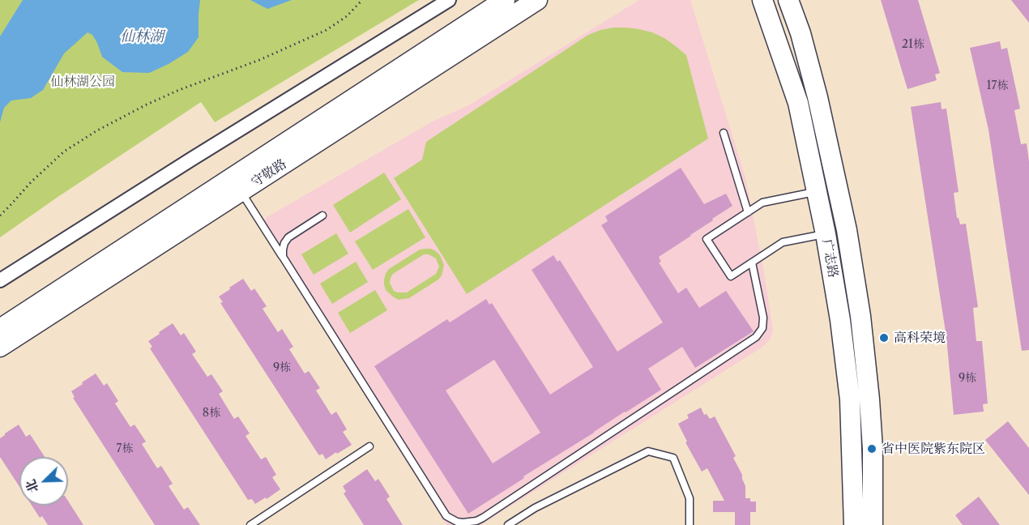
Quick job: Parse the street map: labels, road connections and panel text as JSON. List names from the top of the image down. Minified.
{"streets":{"main road":["守敬路","广志路"]},"water":["仙林湖"],"parks":["仙林湖公园"],"places":["高科荣境","省中医院紫东院区"],"house_numbers":["21栋","17栋","9栋","9栋","8栋","7栋"],"north":"bottom left"}
